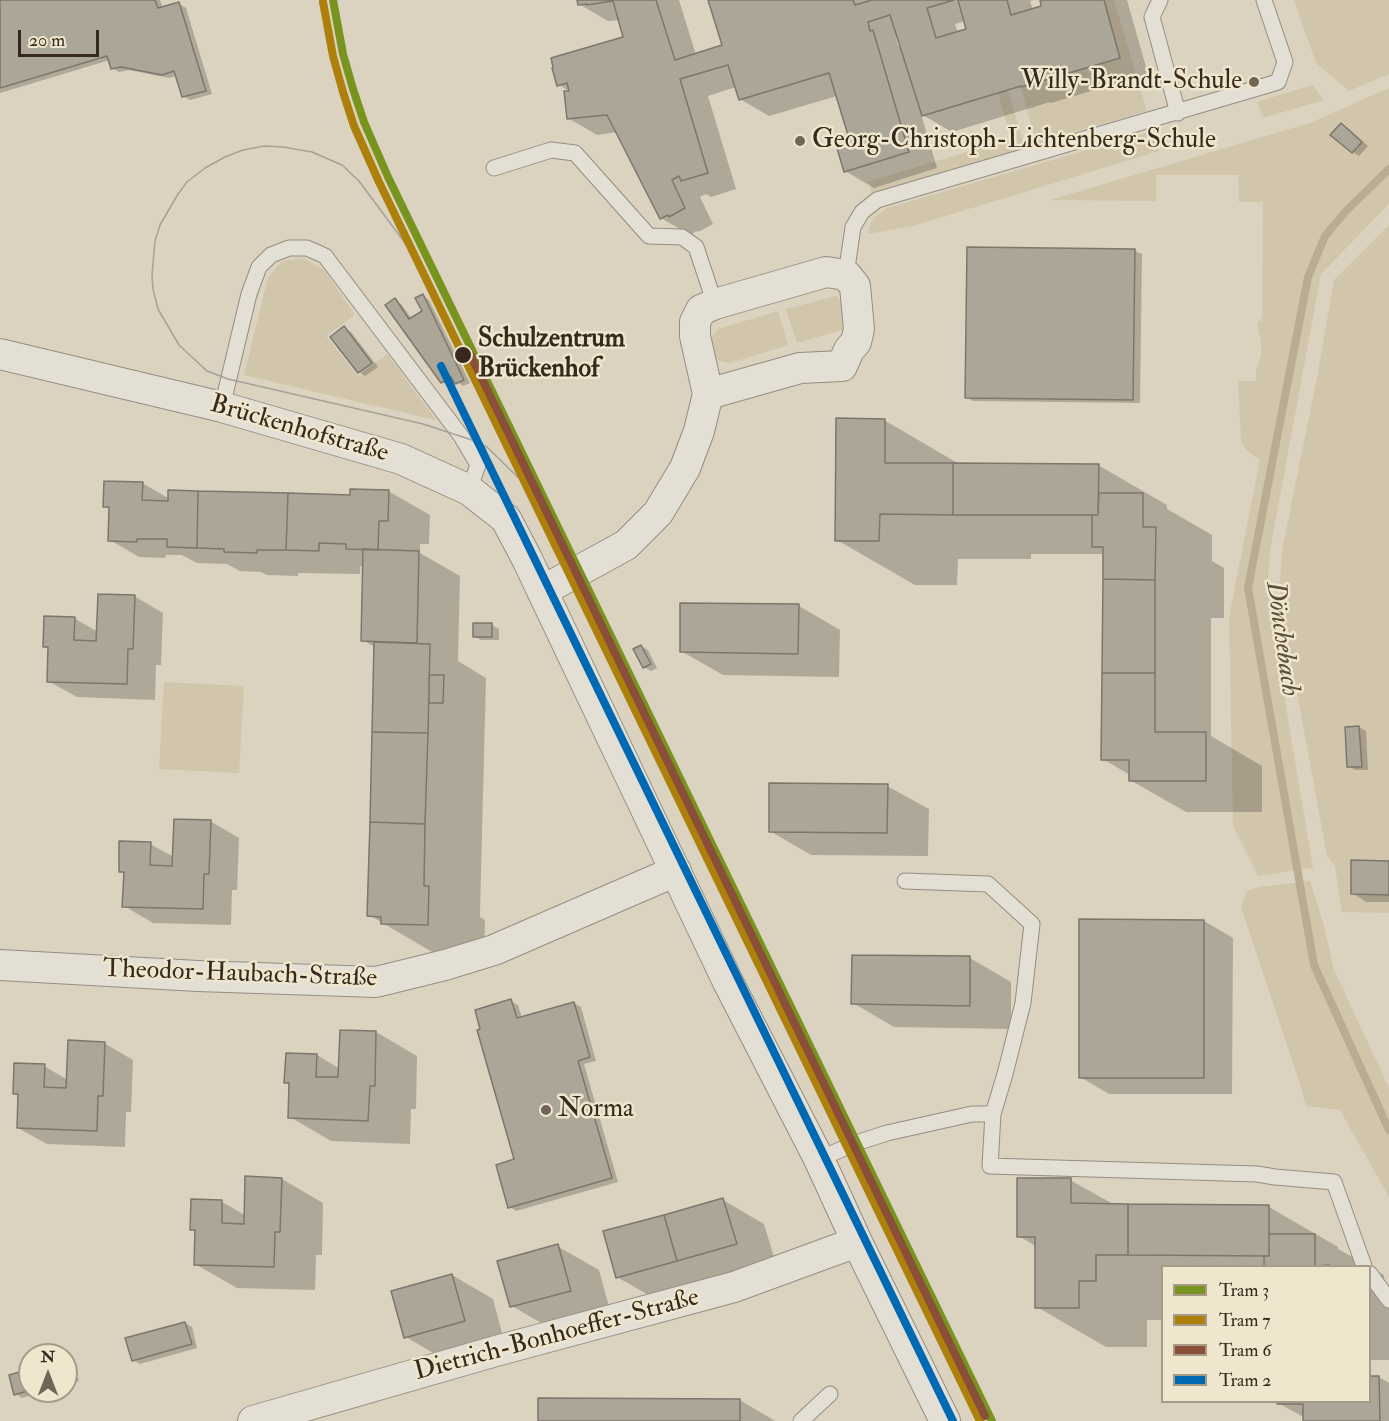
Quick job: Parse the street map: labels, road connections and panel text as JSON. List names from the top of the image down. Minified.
{"streets":{"street":["Brückenhofstraße","Theodor-Haubach-Straße","Dietrich-Bonhoeffer-Straße"]},"crossings":[["Brückenhofstraße","Theodor-Haubach-Straße"],["Brückenhofstraße","Dietrich-Bonhoeffer-Straße"]],"water":["Dönchebach"],"places":["Willy-Brandt-Schule","Georg-Christoph-Lichtenberg-Schule","Schulzentrum Brückenhof","Norma"],"lines":["tram line 3","tram line 7","tram line 6","tram line 2"],"legend":["Tram 3","Tram 7","Tram 6","Tram 2"],"scale_bar":"20 m","north":"top"}
